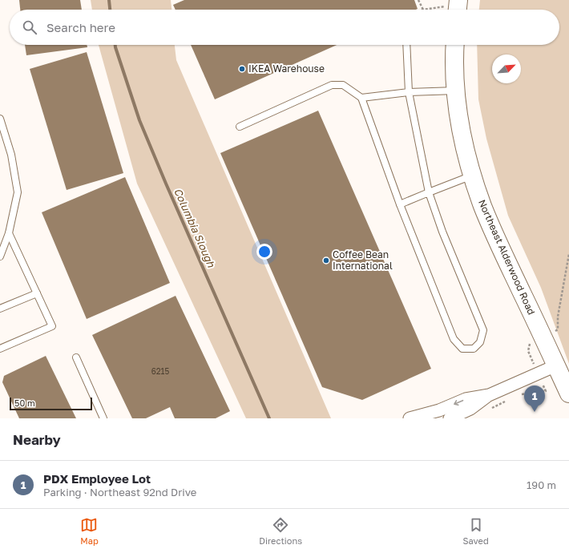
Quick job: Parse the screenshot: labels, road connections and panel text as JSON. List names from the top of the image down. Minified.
{"streets":{"street":["Northeast Alderwood Road"]},"water":["Columbia Slough"],"places":["IKEA Warehouse","Coffee Bean International"],"house_numbers":["6215"],"scale_bar":"50 m","north":"top right","page":{"search":"Search here","pins":"1","scale":"50 m","heading":"Nearby","list":[{"mark":"1","name":"PDX Employee Lot","note":"Parking · Northeast 92nd Drive","value":"190 m"}],"nav":["Map","Directions","Saved"]}}
